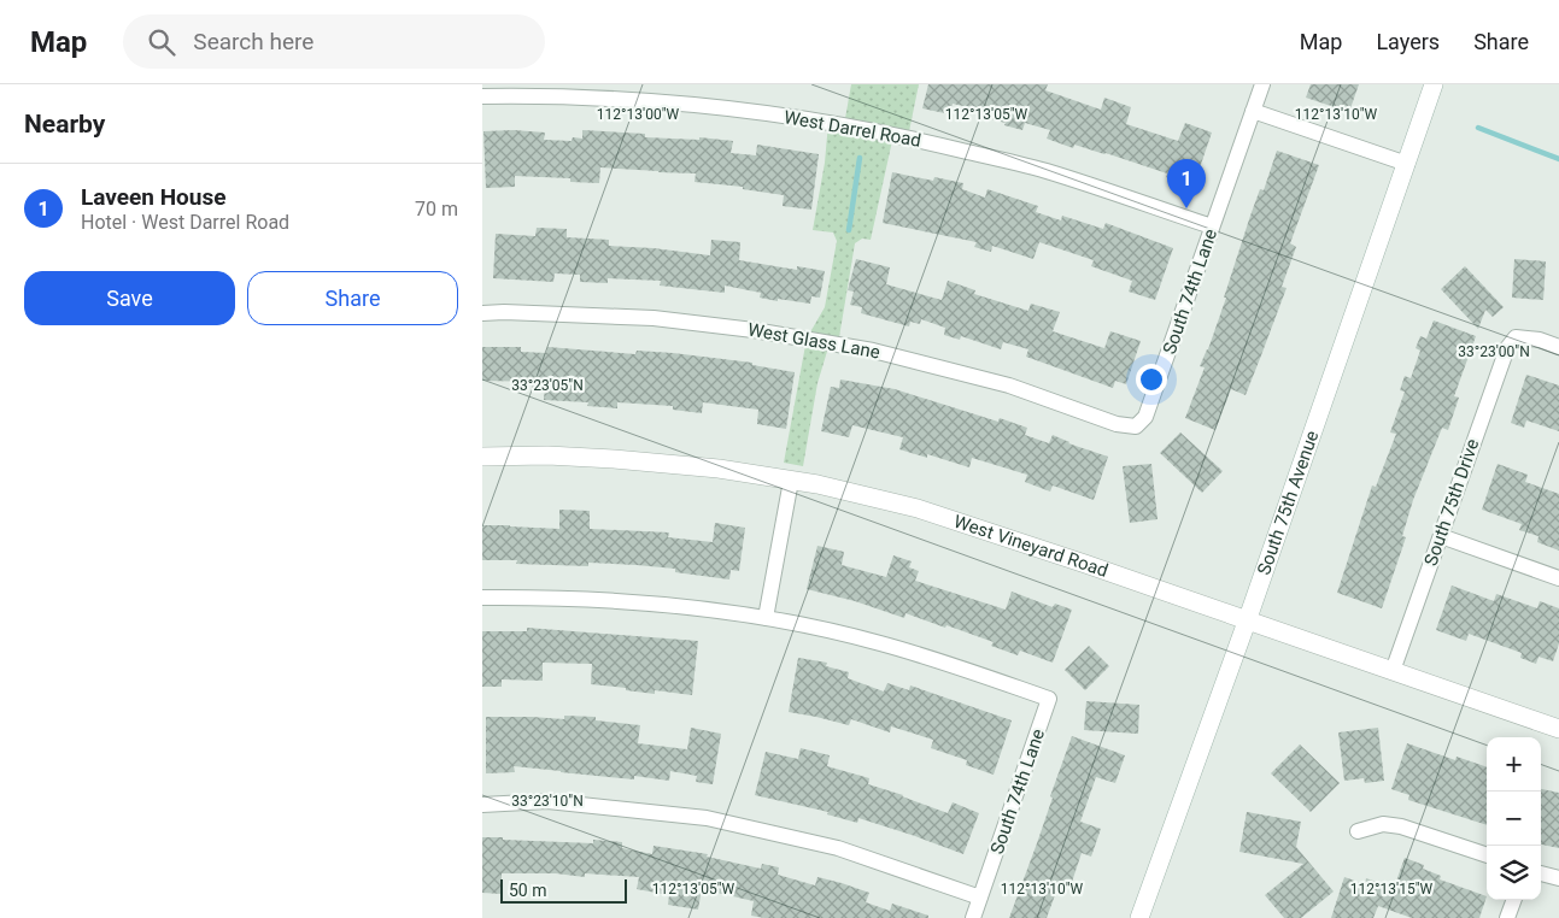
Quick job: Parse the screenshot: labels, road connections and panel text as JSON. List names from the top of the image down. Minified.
{"streets":{"street":["West Darrel Road","South 74th Lane","West Glass Lane","South 75th Avenue","South 75th Drive","West Vineyard Road"]},"crossings":[["West Darrel Road","South 74th Lane"],["South 74th Lane","West Glass Lane"],["South 75th Avenue","West Vineyard Road"],["South 75th Drive","West Vineyard Road"]],"scale_bar":"50 m","page":{"header":"Map","search":"Search here","nav":["Map","Layers","Share"],"heading":"Nearby","pins":"1","list":[{"mark":"1","name":"Laveen House","note":"Hotel · West Darrel Road","value":"70 m"}],"buttons":["Save","Share"],"map_buttons":["+","−"],"scale":"50 m"},"coordinates":["112°13'00\"W","112°13'05\"W","112°13'10\"W","33°23'00\"N","33°23'05\"N","33°23'10\"N","112°13'15\"W"]}
